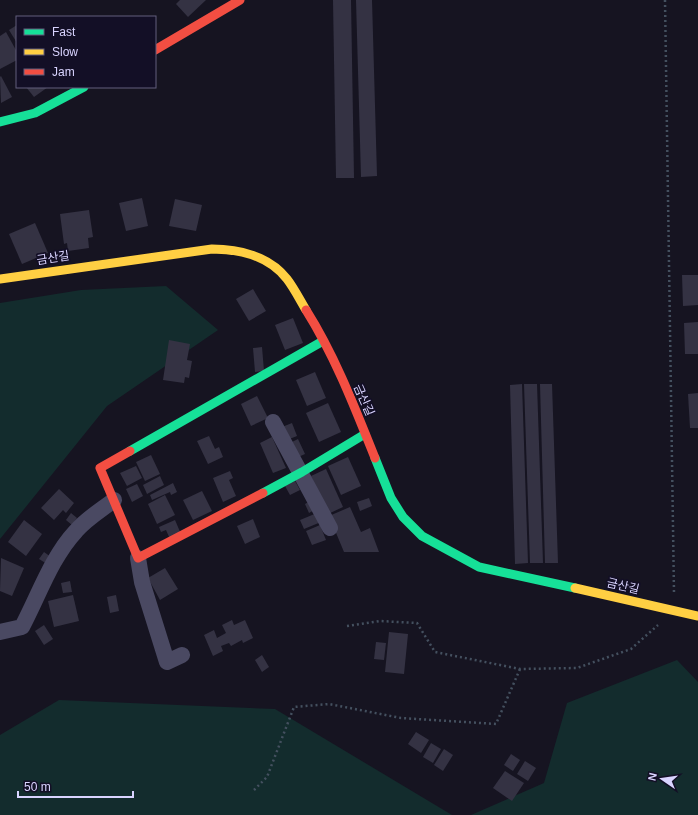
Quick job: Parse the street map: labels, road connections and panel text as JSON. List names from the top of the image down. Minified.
{"streets":{"street":["금산길"]},"legend":["Fast","Slow","Jam"],"scale_bar":"50 m","north":"left"}
